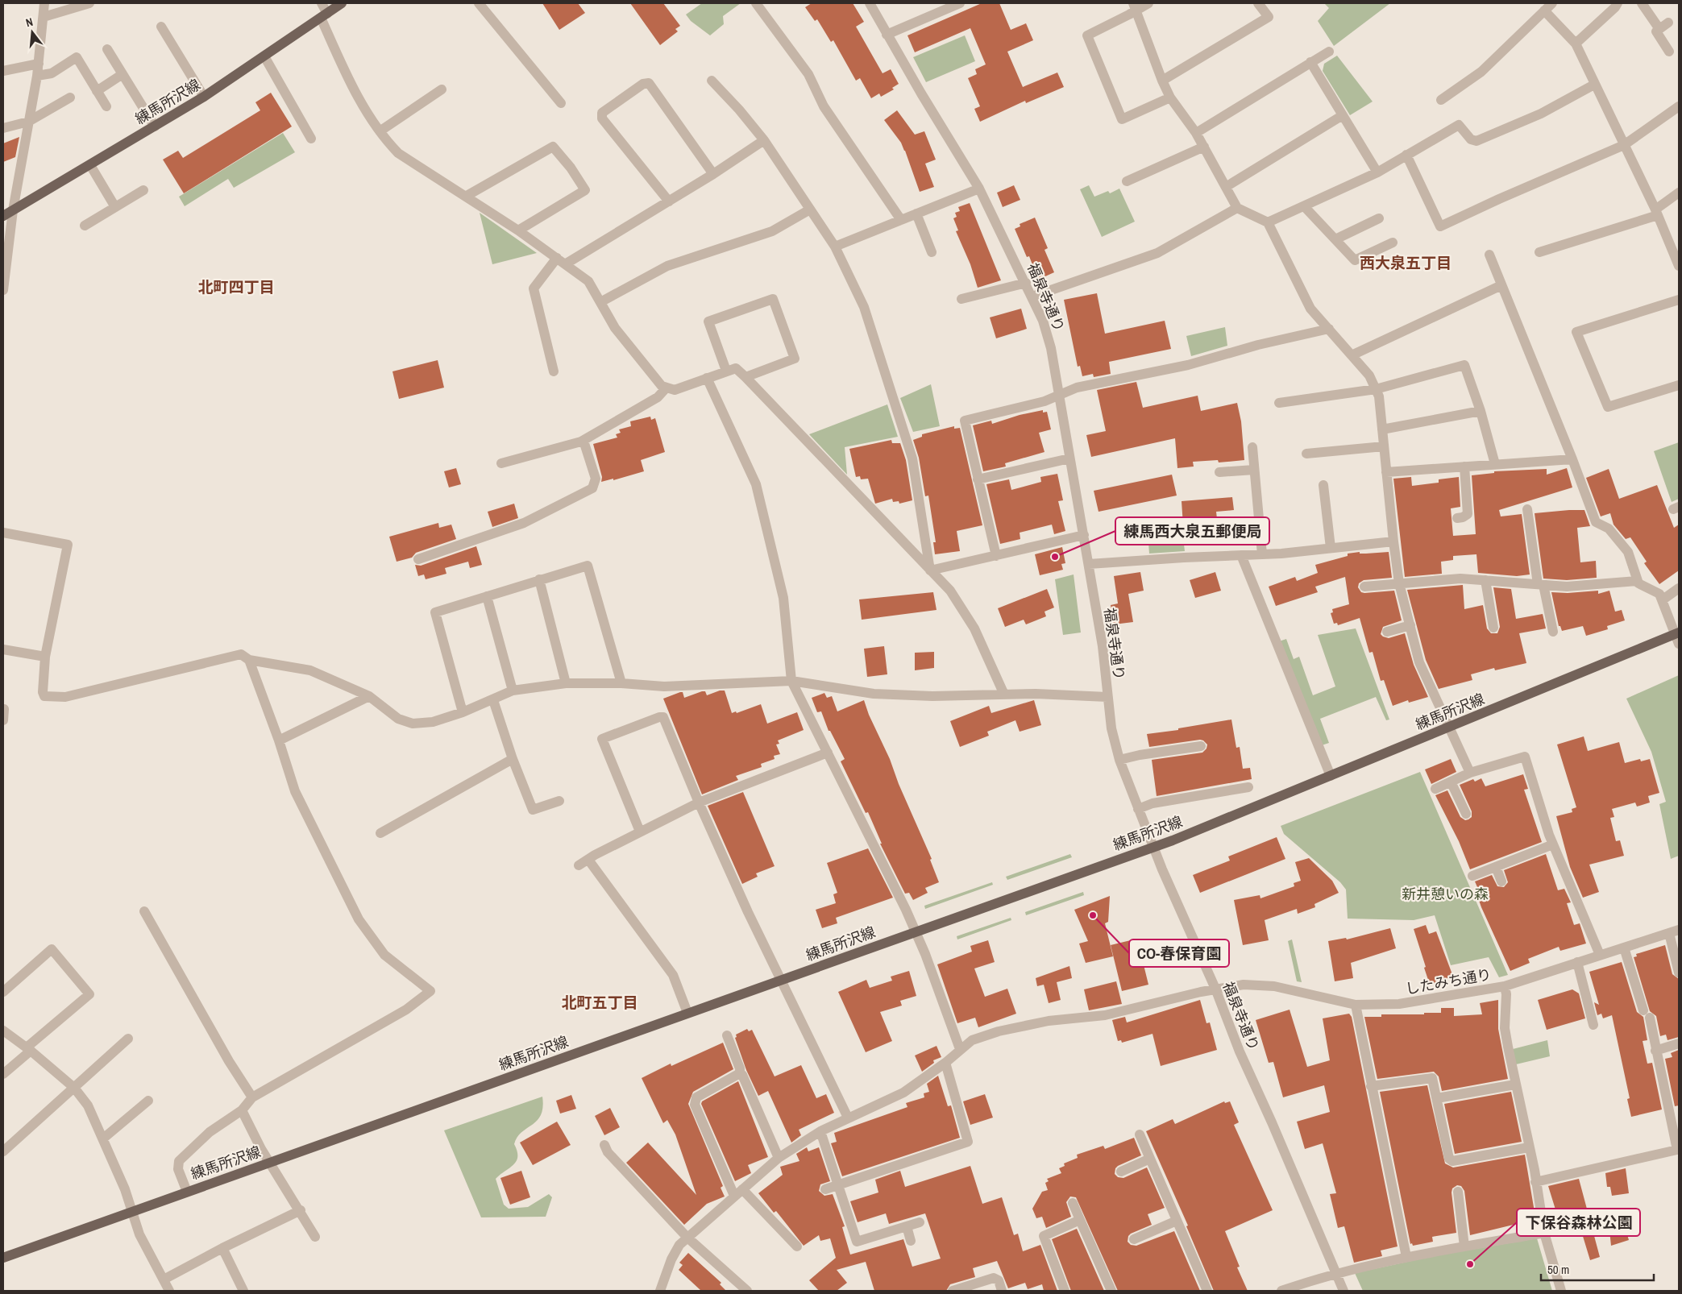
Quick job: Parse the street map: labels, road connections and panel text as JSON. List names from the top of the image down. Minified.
{"streets":{"main road":["練馬所沢線"],"street":["福泉寺通り","したみち通り"]},"crossings":[["練馬所沢線","福泉寺通り"],["福泉寺通り","したみち通り"]],"districts":["西大泉五丁目","北町四丁目","北町五丁目"],"parks":["新井憩いの森"],"places":["練馬西大泉五郵便局","CO-春保育園","下保谷森林公園"],"scale_bar":"50 m","north":"top"}
